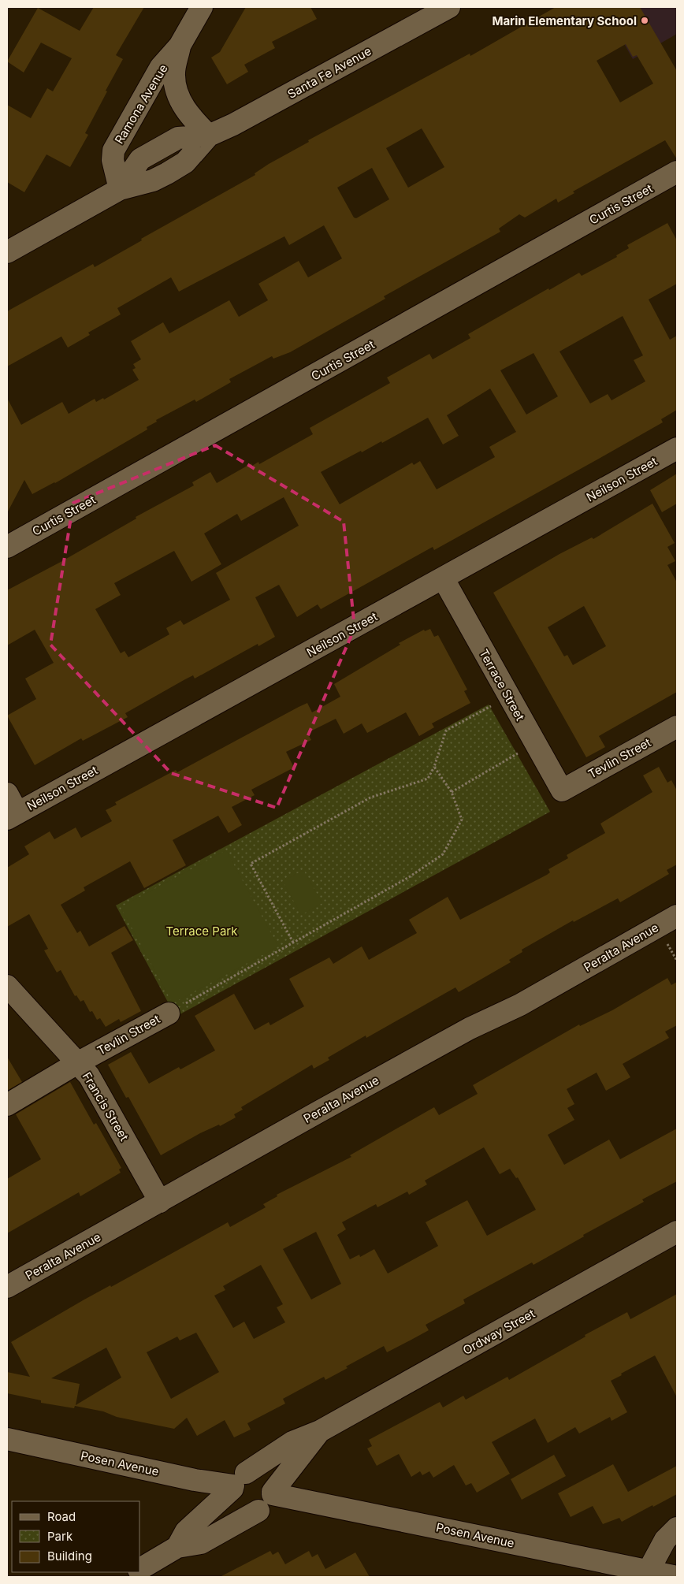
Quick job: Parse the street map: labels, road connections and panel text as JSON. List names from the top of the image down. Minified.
{"streets":{"street":["Santa Fe Avenue","Ramona Avenue","Curtis Street","Neilson Street","Terrace Street","Tevlin Street","Peralta Avenue","Francis Street","Ordway Street","Posen Avenue"]},"crossings":[["Santa Fe Avenue","Ramona Avenue"],["Neilson Street","Terrace Street"],["Terrace Street","Tevlin Street"],["Tevlin Street","Francis Street"],["Peralta Avenue","Francis Street"],["Ordway Street","Posen Avenue"]],"parks":["Terrace Park"],"places":["Marin Elementary School"],"legend":["Road","Park","Building"]}
